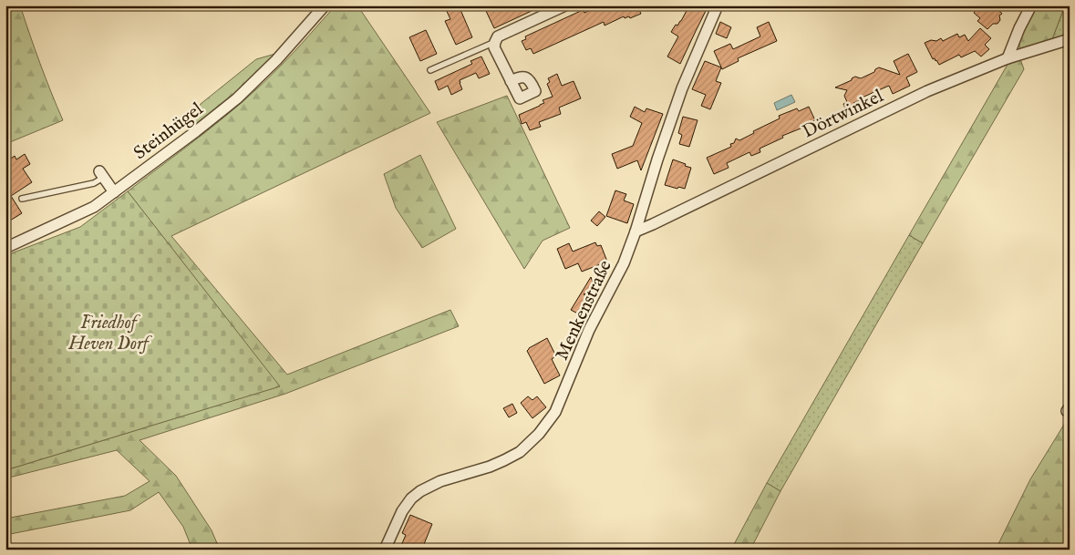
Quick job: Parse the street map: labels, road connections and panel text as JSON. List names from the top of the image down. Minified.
{"streets":{"street":["Dörtwinkel","Steinhügel","Menkenstraße"]},"crossings":[["Dörtwinkel","Menkenstraße"]],"parks":["Friedhof Heven Dorf"]}
